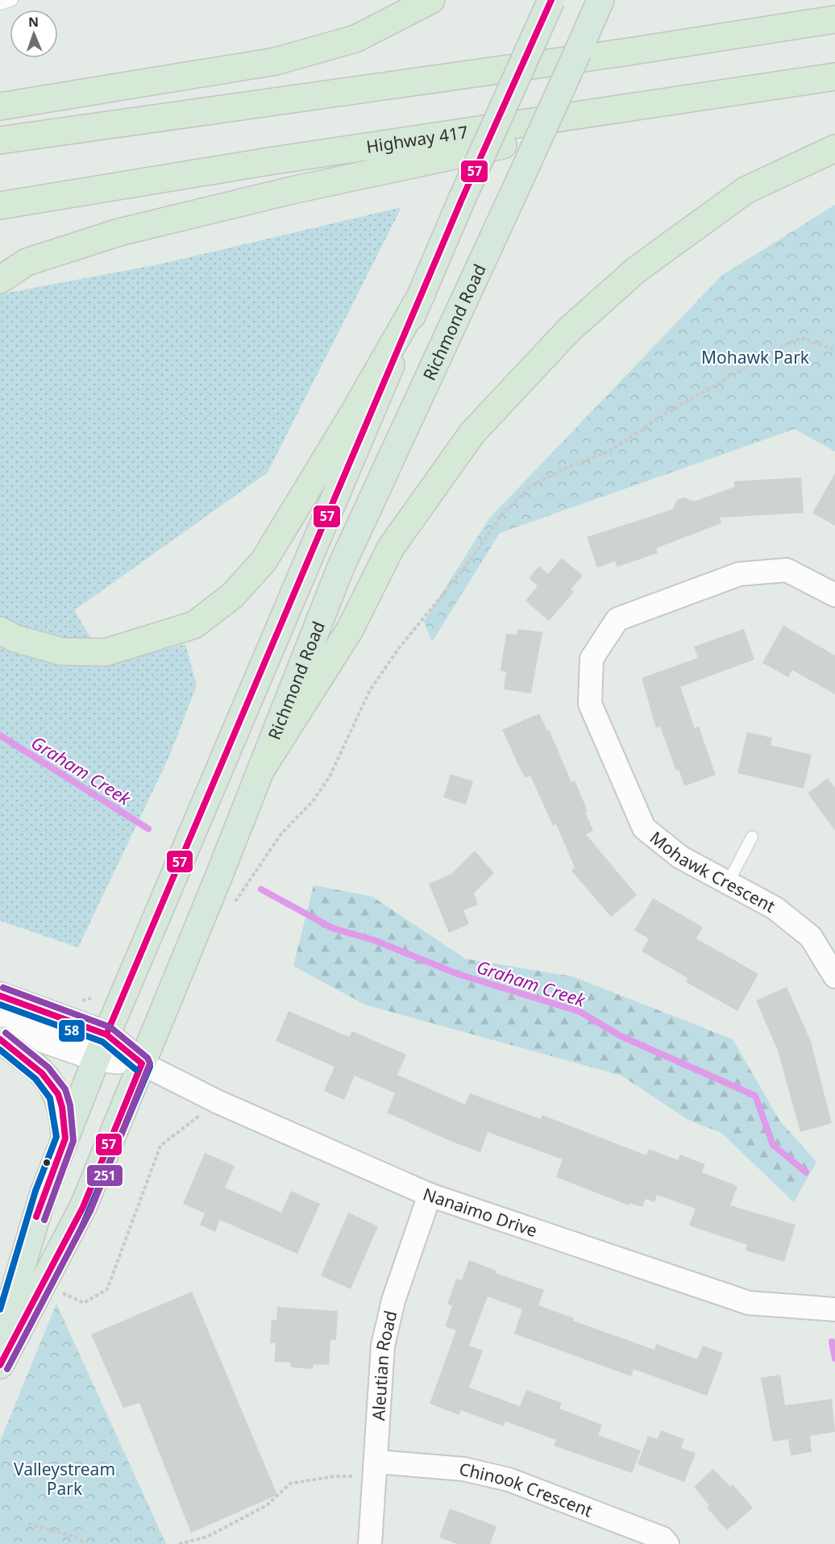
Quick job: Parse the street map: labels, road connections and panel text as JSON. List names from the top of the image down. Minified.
{"streets":{"highway":["Highway 417"],"main road":["Richmond Road"],"street":["Mohawk Crescent","Nanaimo Drive","Aleutian Road","Chinook Crescent"]},"crossings":[["Richmond Road","Nanaimo Drive"],["Nanaimo Drive","Aleutian Road"],["Aleutian Road","Chinook Crescent"]],"water":["Graham Creek"],"parks":["Mohawk Park","Valleystream Park"],"lines":["transit line 57","transit line 251","transit line 58"],"north":"top"}
